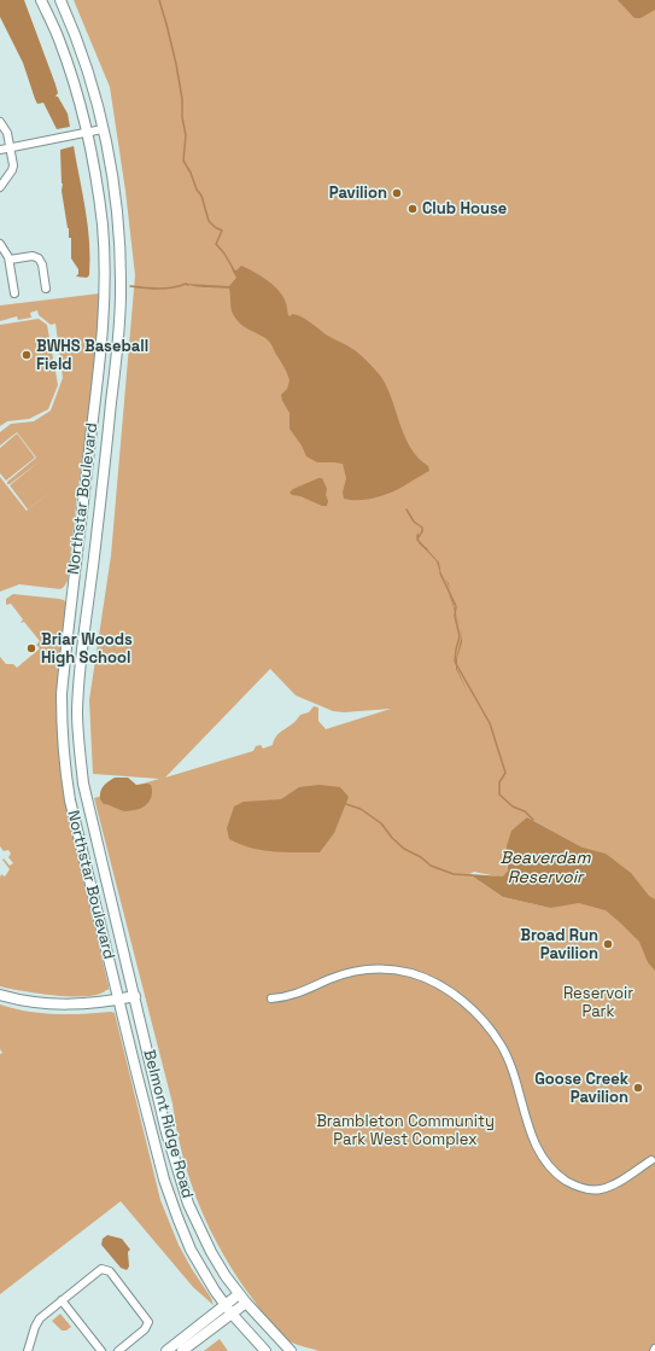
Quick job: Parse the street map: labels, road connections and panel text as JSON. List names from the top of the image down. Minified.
{"streets":{"main road":["Northstar Boulevard","Belmont Ridge Road"]},"crossings":[["Northstar Boulevard","Belmont Ridge Road"]],"water":["Beaverdam Reservoir"],"parks":["Reservoir Park","Brambleton Community Park West Complex"],"places":["Pavilion","Club House","BWHS Baseball Field","Briar Woods High School","Broad Run Pavilion","Goose Creek Pavilion"]}
